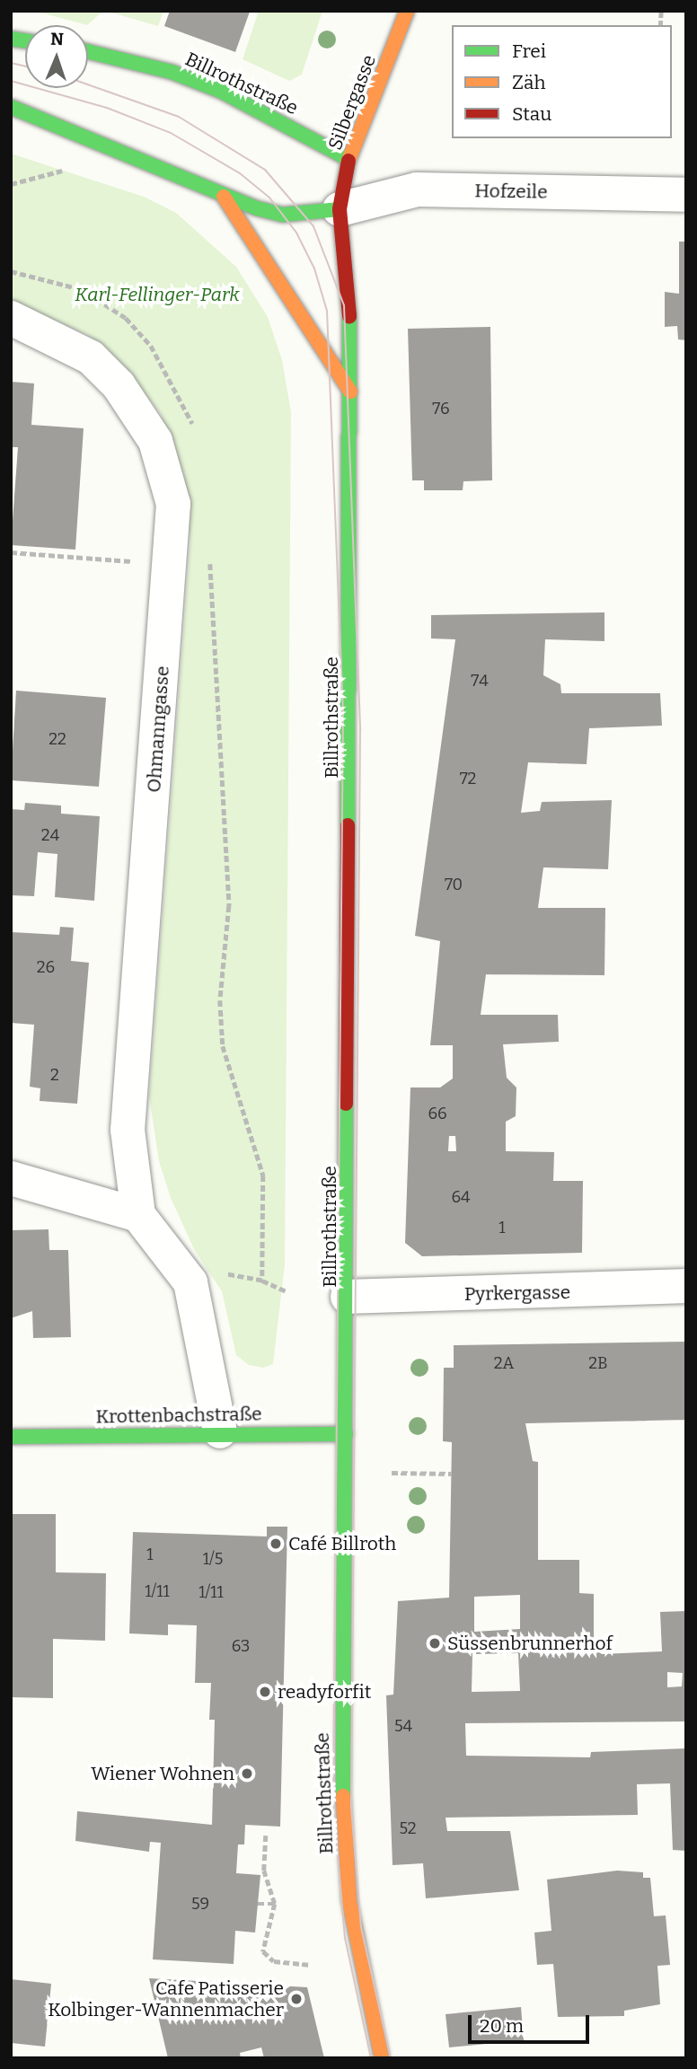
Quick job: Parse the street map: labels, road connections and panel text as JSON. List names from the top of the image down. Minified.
{"streets":{"main road":["Billrothstraße","Silbergasse","Krottenbachstraße"],"street":["Hofzeile","Ohmanngasse","Pyrkergasse"]},"crossings":[["Billrothstraße","Silbergasse"],["Billrothstraße","Hofzeile"],["Billrothstraße","Pyrkergasse"],["Billrothstraße","Krottenbachstraße"],["Silbergasse","Hofzeile"]],"parks":["Karl-Fellinger-Park"],"places":["Café Billroth","Süssenbrunnerhof","readyforfit","Wiener Wohnen","Cafe Patisserie Kolbinger-Wannenmacher"],"house_numbers":["76","74","22","72","24","70","26","2","66","64","1","2A","2B","1","1/5","1/11","1/11","63","54","52","59"],"legend":["Frei","Zäh","Stau"],"scale_bar":"20 m","north":"top"}
